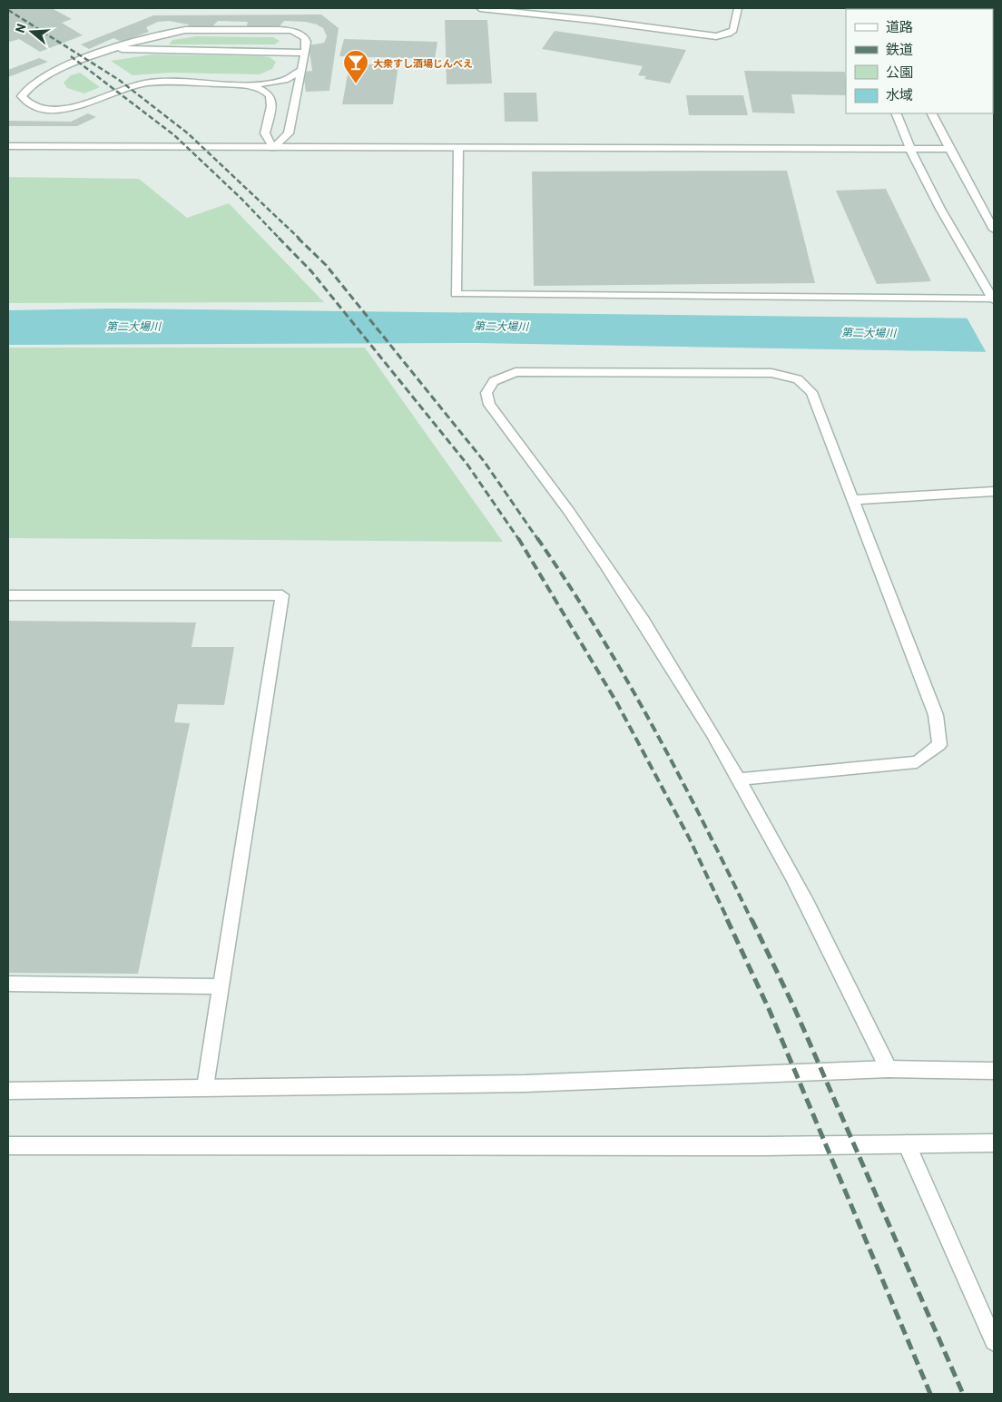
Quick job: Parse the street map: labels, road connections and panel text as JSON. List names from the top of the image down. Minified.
{"water":["第二大場川"],"places":{"bar":["大衆すし酒場じんべえ"]},"legend":["道路","鉄道","公園","水域"],"north":"left"}
